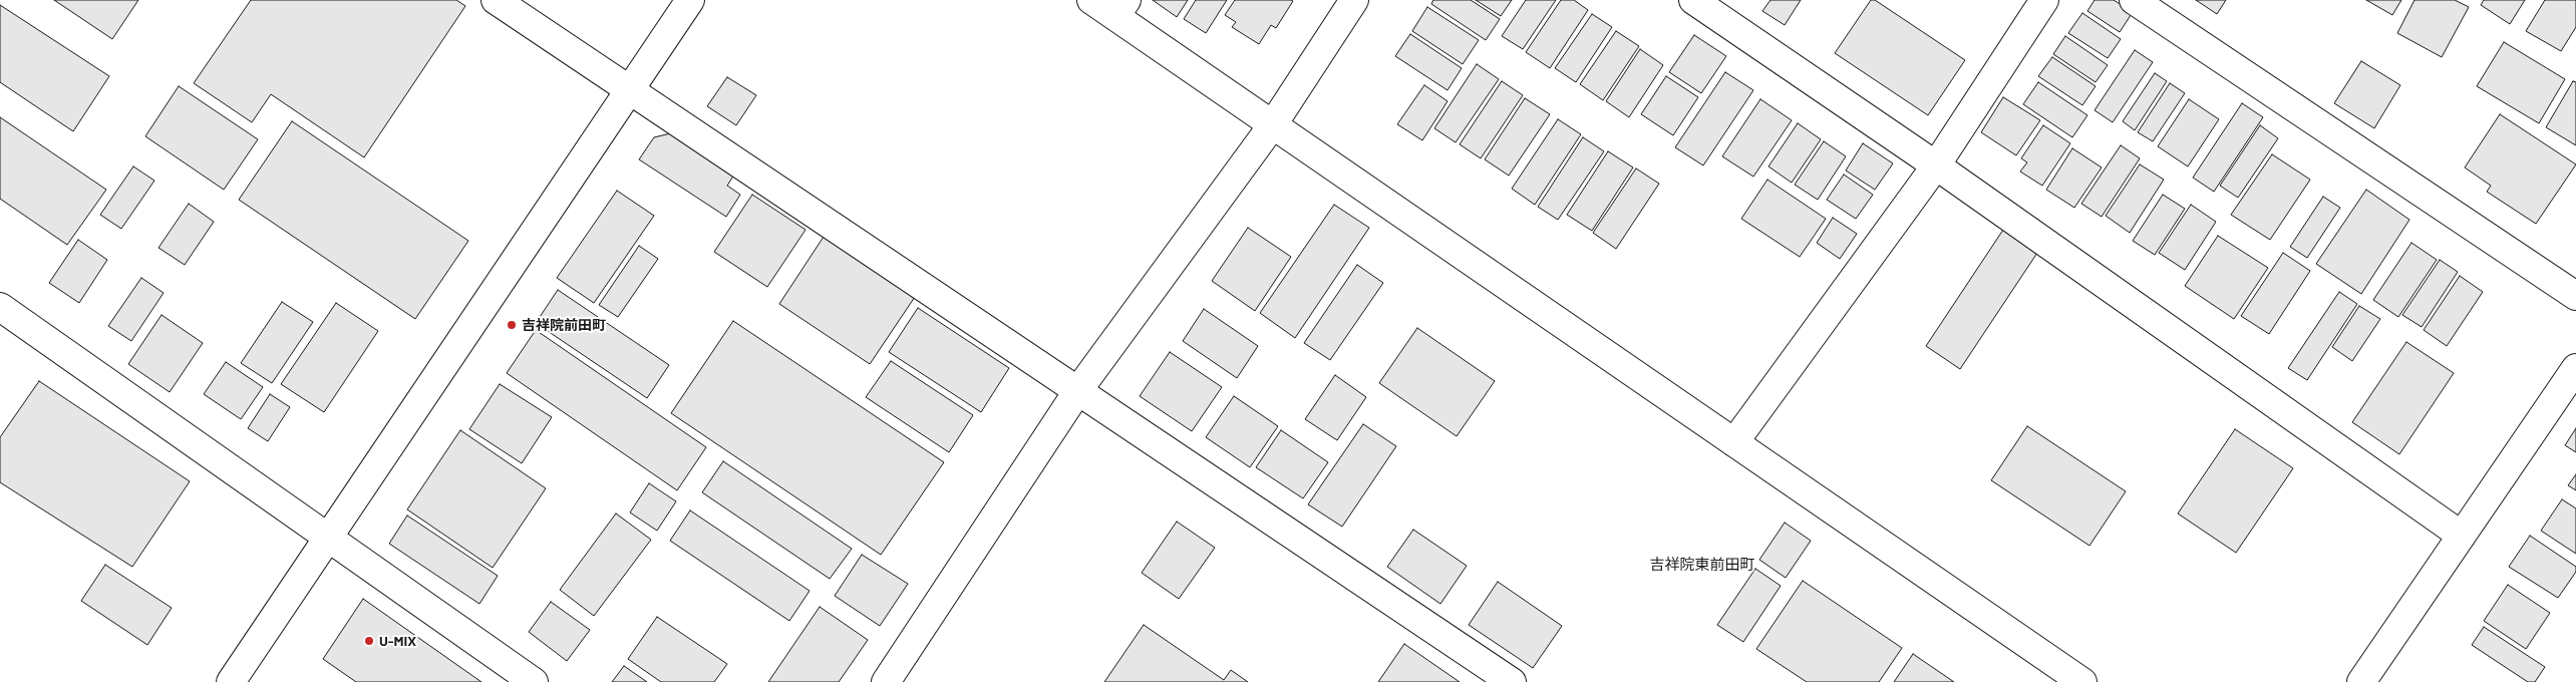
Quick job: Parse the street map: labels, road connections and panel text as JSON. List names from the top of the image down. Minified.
{"districts":["吉祥院東前田町"],"places":["吉祥院前田町","U-MIX"]}
